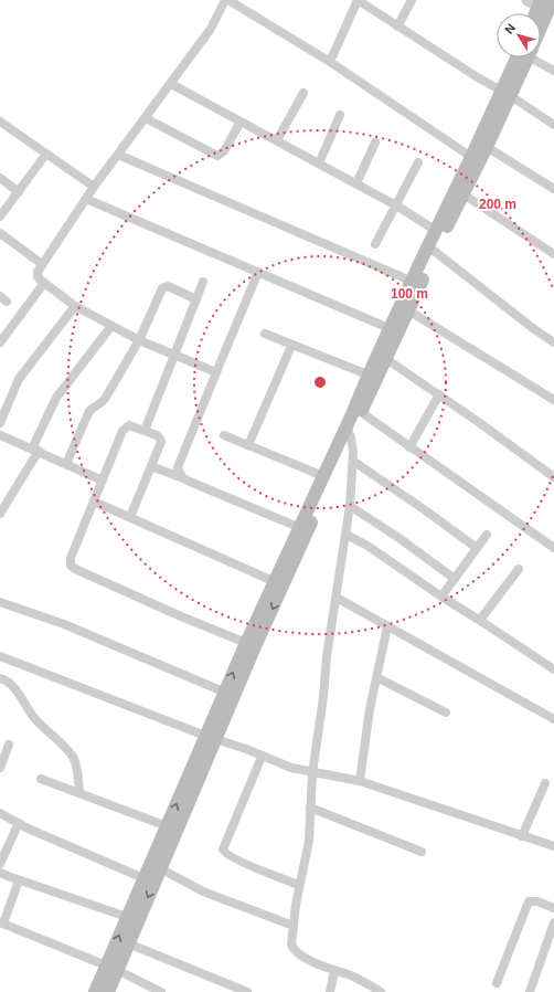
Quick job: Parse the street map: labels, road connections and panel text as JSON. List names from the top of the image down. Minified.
{"north":"top left","rings":["200 m","100 m"]}
